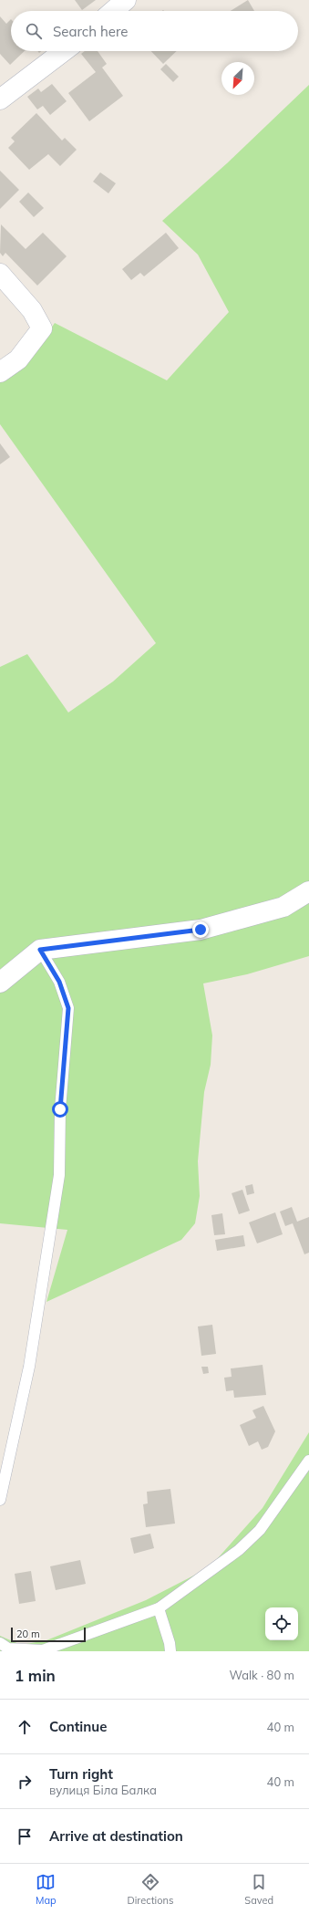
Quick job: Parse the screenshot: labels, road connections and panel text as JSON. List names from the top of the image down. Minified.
{"scale_bar":"20 m","north":"bottom left","page":{"search":"Search here","scale":"20 m","heading":["1 min","Walk · 80 m"],"list":[["Continue","40 m"],["Turn right","вулиця Біла Балка","40 m"],"Arrive at destination"],"nav":["Map","Directions","Saved"]}}
